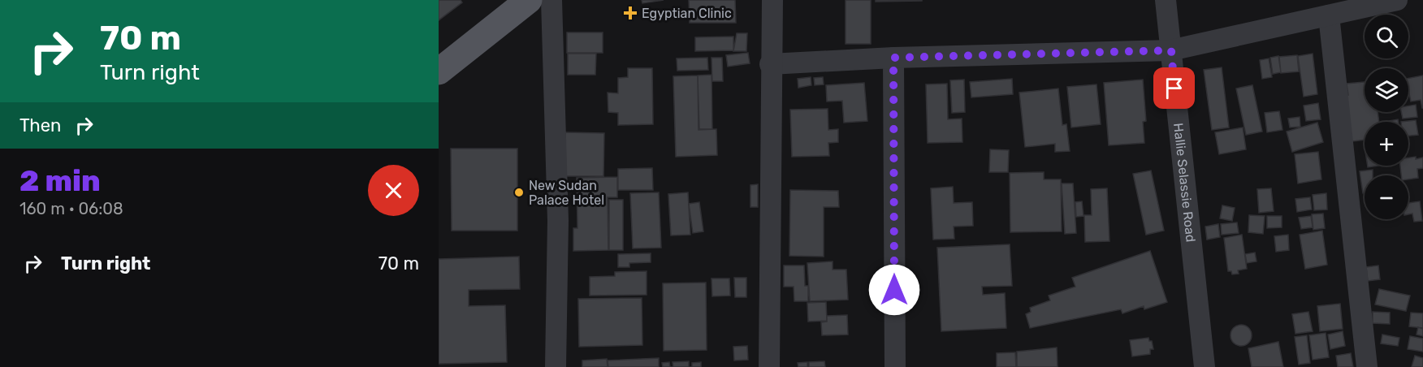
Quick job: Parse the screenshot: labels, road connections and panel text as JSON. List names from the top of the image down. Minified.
{"streets":{"street":["Hallie Selassie Road"]},"places":{"health":["Egyptian Clinic"],"other":["New Sudan Palace Hotel"]},"page":{"turn":["70 m","Turn right"],"map_buttons":["+","−"],"then":"Then","heading":["2 min","160 m · 06:08"],"list":[{"name":"Turn right","value":"70 m"}]}}
